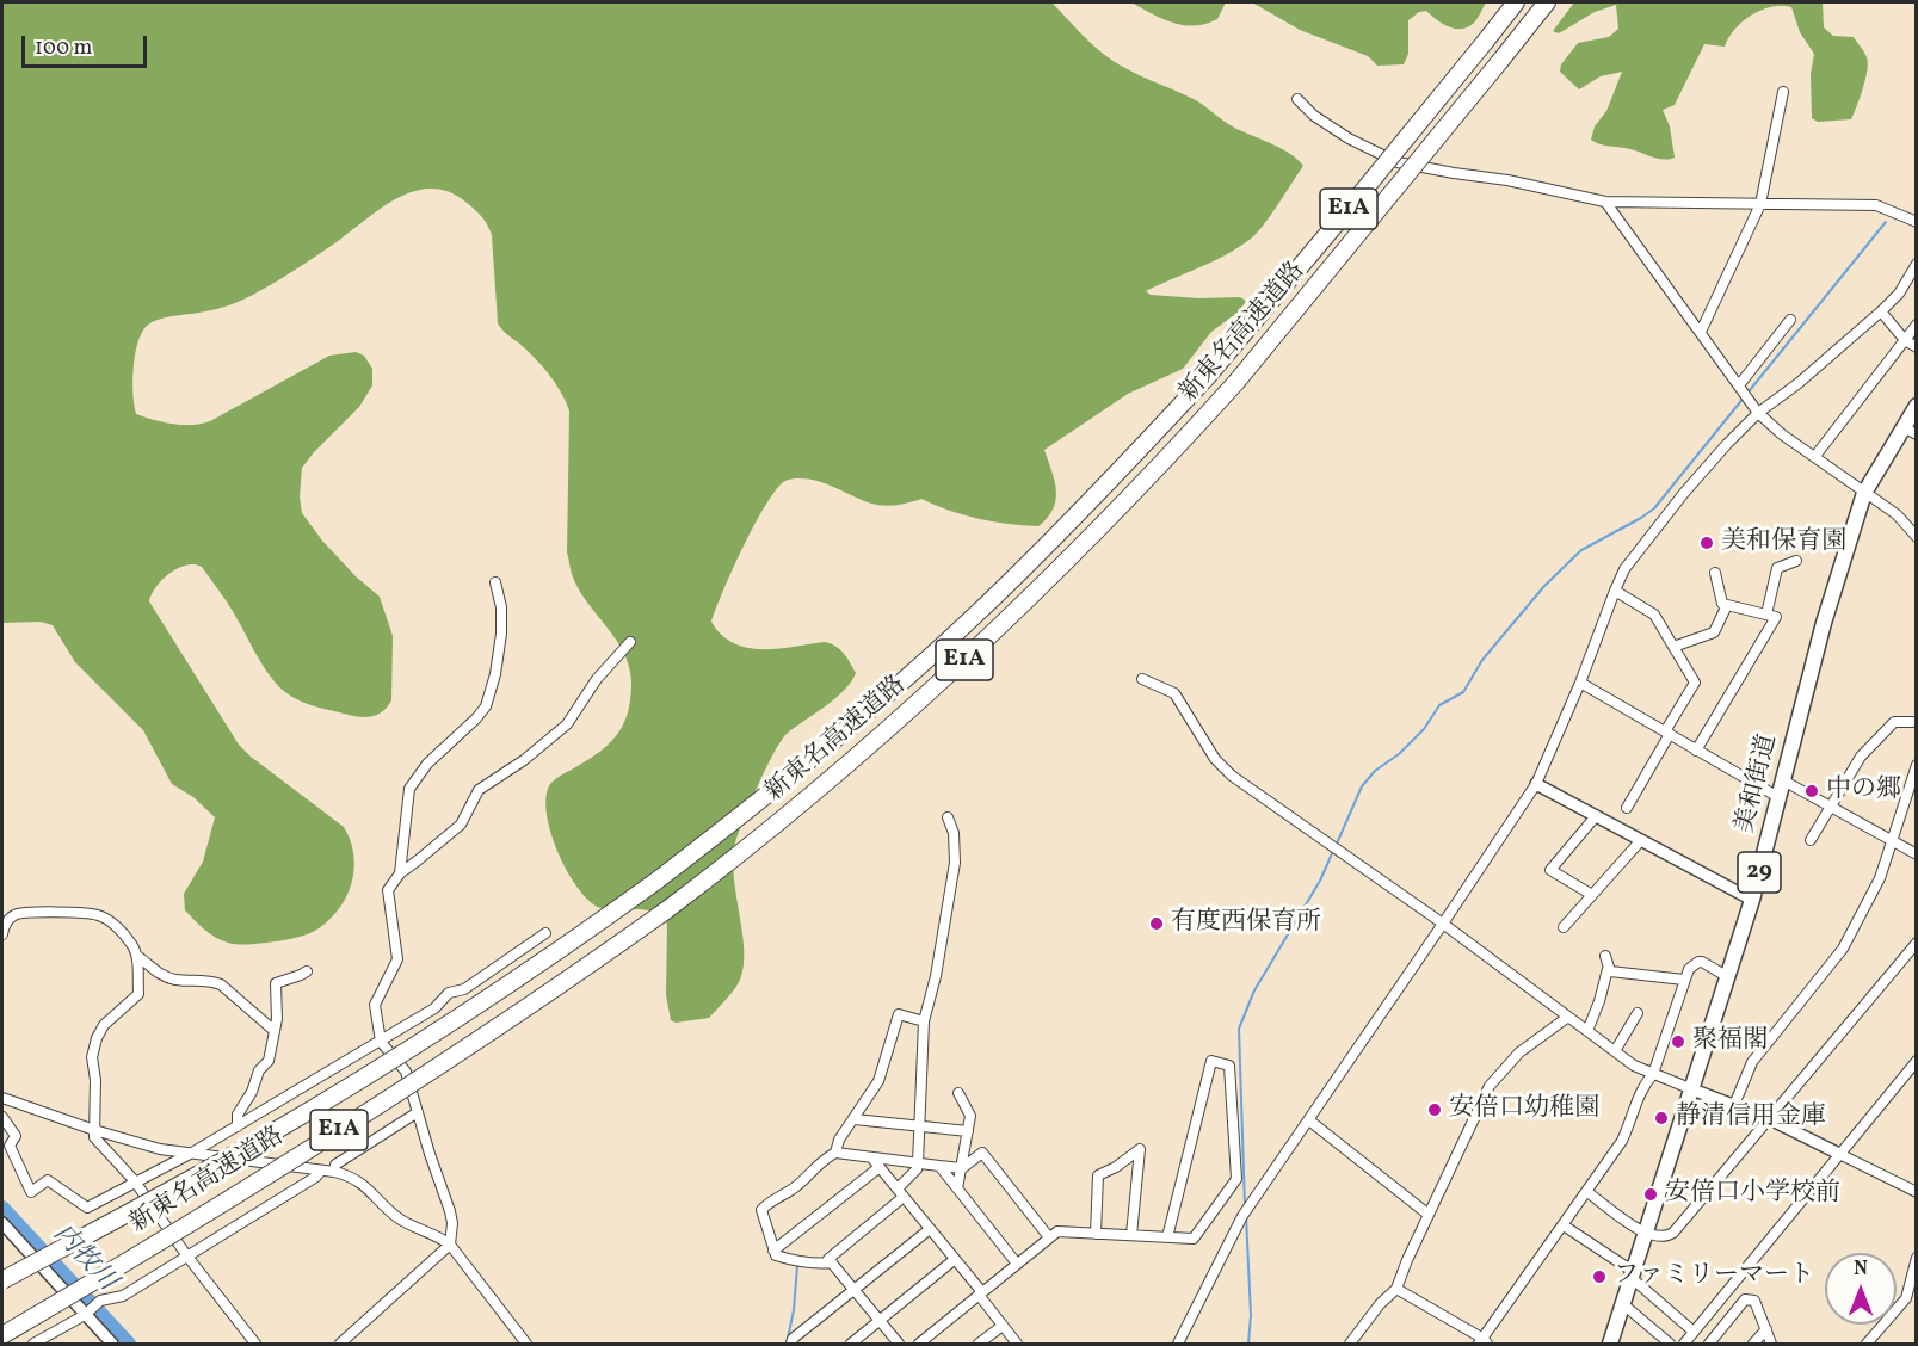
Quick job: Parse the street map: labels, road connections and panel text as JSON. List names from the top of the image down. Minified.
{"streets":{"highway":["E1A","新東名高速道路"],"main road":["美和街道","29"]},"water":["内牧川"],"places":["美和保育園","中の郷","有度西保育所","聚福閣","安倍口幼稚園","静清信用金庫","安倍口小学校前","ファミリーマート"],"scale_bar":"100 m","north":"top"}
